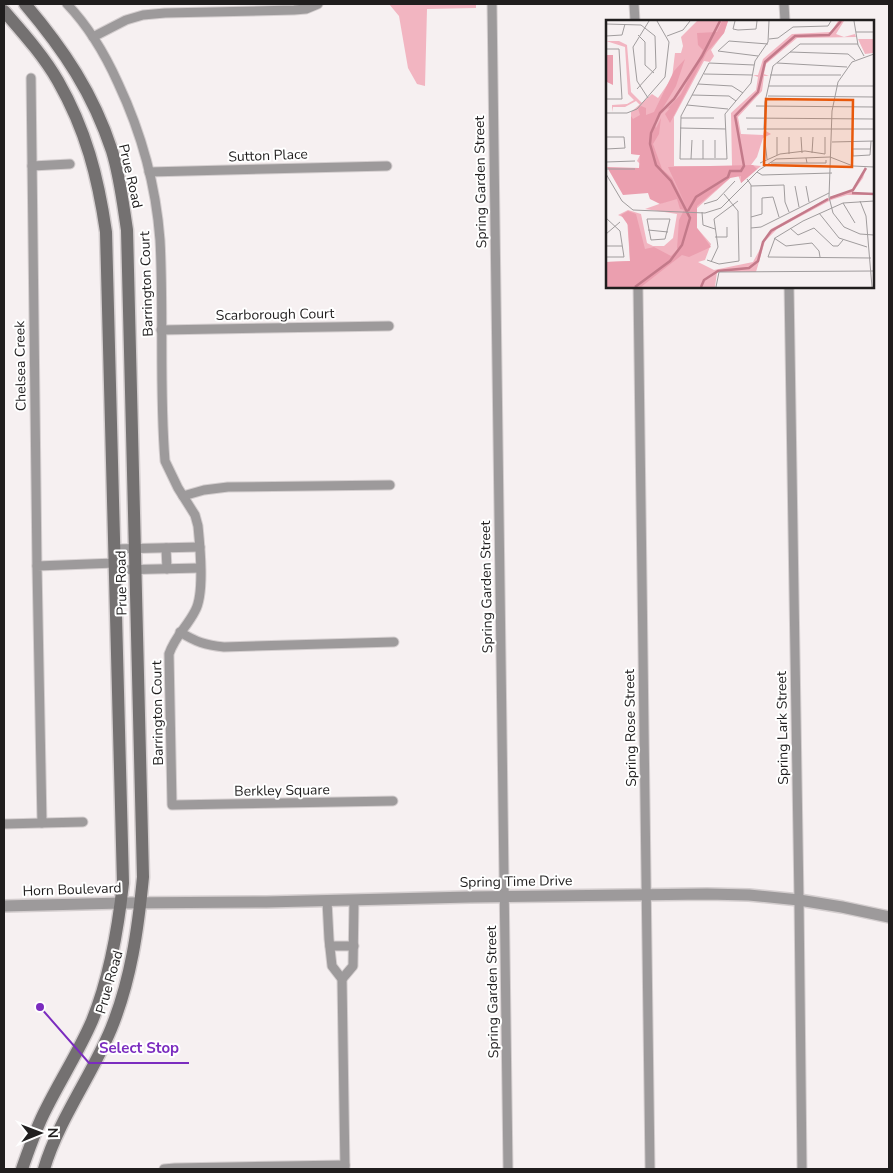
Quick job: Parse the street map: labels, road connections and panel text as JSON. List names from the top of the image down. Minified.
{"streets":{"main road":["Prue Road"],"street":["Sutton Place","Spring Garden Street","Barrington Court","Scarborough Court","Chelsea Creek","Spring Rose Street","Spring Lark Street","Berkley Square","Spring Time Drive","Horn Boulevard"]},"crossings":[["Sutton Place","Barrington Court"],["Prue Road","Spring Time Drive"],["Prue Road","Horn Boulevard"],["Spring Garden Street","Spring Time Drive"],["Barrington Court","Scarborough Court"],["Barrington Court","Berkley Square"],["Spring Rose Street","Spring Time Drive"],["Spring Lark Street","Spring Time Drive"],["Spring Time Drive","Horn Boulevard"]],"places":["Select Stop"],"north":"right"}
